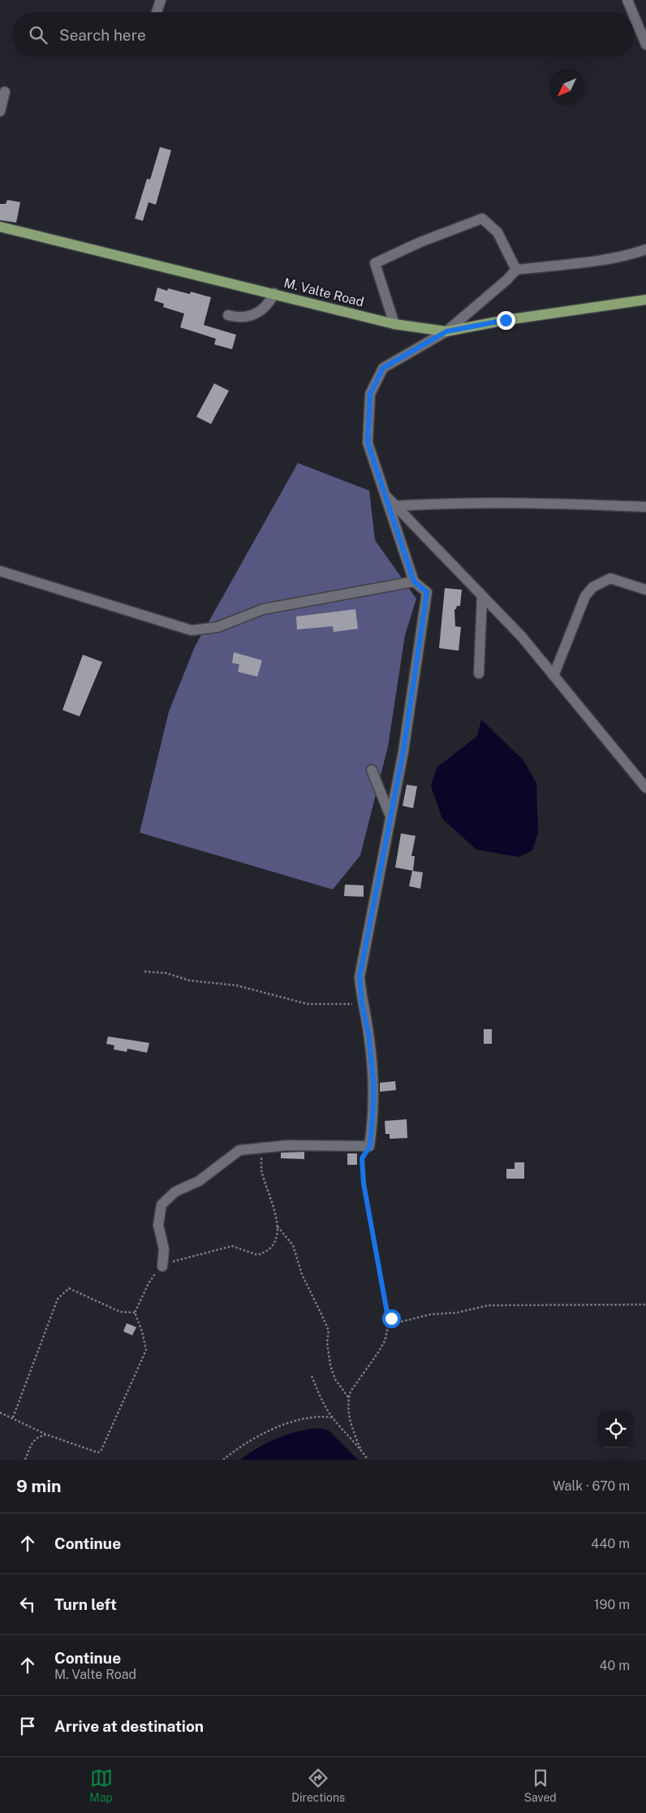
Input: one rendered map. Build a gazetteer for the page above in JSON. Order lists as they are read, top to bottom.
{
  "streets": {
    "main road": ["M. Valte Road"]
  },
  "north": "bottom left",
  "page": {
    "search": "Search here",
    "heading": ["9 min", "Walk · 670 m"],
    "list": [
      ["Continue", "440 m"],
      ["Turn left", "190 m"],
      ["Continue", "M. Valte Road", "40 m"],
      "Arrive at destination"
    ],
    "nav": ["Map", "Directions", "Saved"]
  }
}
